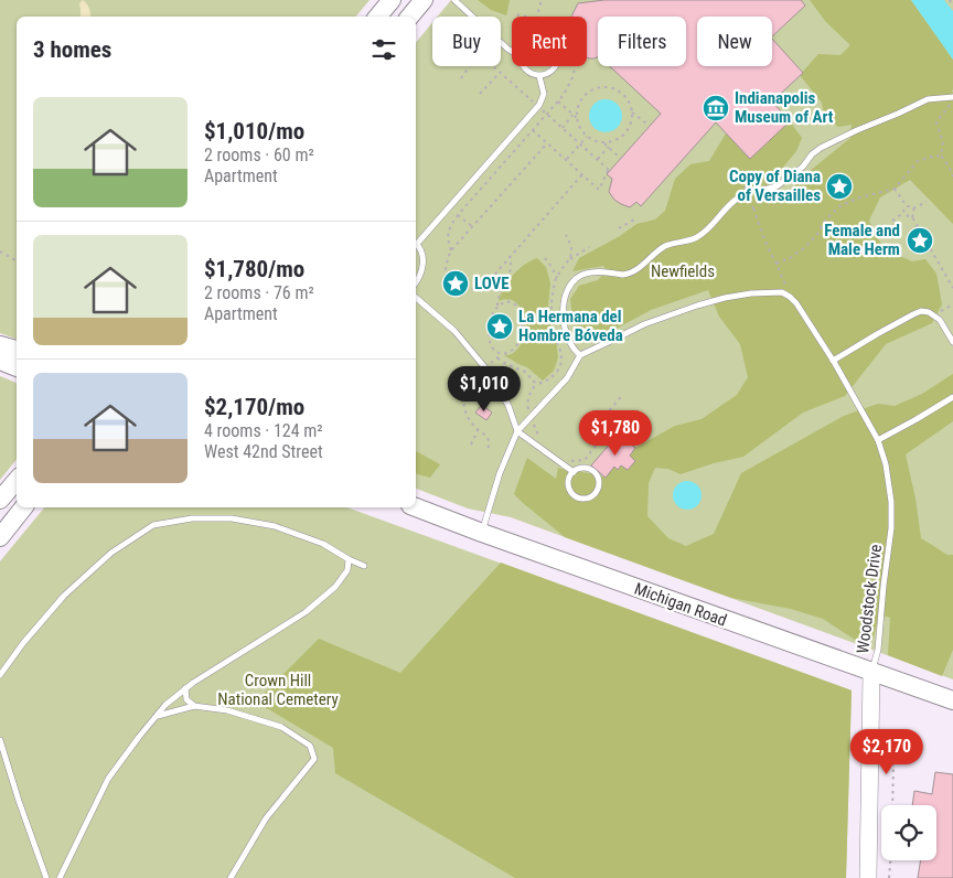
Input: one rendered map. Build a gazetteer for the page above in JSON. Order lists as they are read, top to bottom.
{
  "streets": {
    "main road": ["Michigan Road"],
    "lane": ["Woodstock Drive"]
  },
  "crossings": [
    ["Woodstock Drive", "Michigan Road"]
  ],
  "parks": ["Newfields", "Crown Hill National Cemetery"],
  "places": {
    "museum": ["Indianapolis Museum of Art"],
    "place": [
      "Copy of Diana of Versailles",
      "Female and Male Herm",
      "LOVE",
      "La Hermana del Hombre Bóveda"
    ]
  },
  "page": {
    "chip": [
      "Buy",
      "Rent",
      "Filters",
      "New"
    ],
    "heading": "3 homes",
    "list": [
      {
        "name": "$1,010/mo",
        "note": "2 rooms · 60 m² · Apartment"
      },
      {
        "name": "$1,780/mo",
        "note": "2 rooms · 76 m² · Apartment"
      },
      {
        "name": "$2,170/mo",
        "note": "4 rooms · 124 m² · West 42nd Street"
      }
    ],
    "price": ["$1,010", "$1,780", "$2,170"]
  }
}
